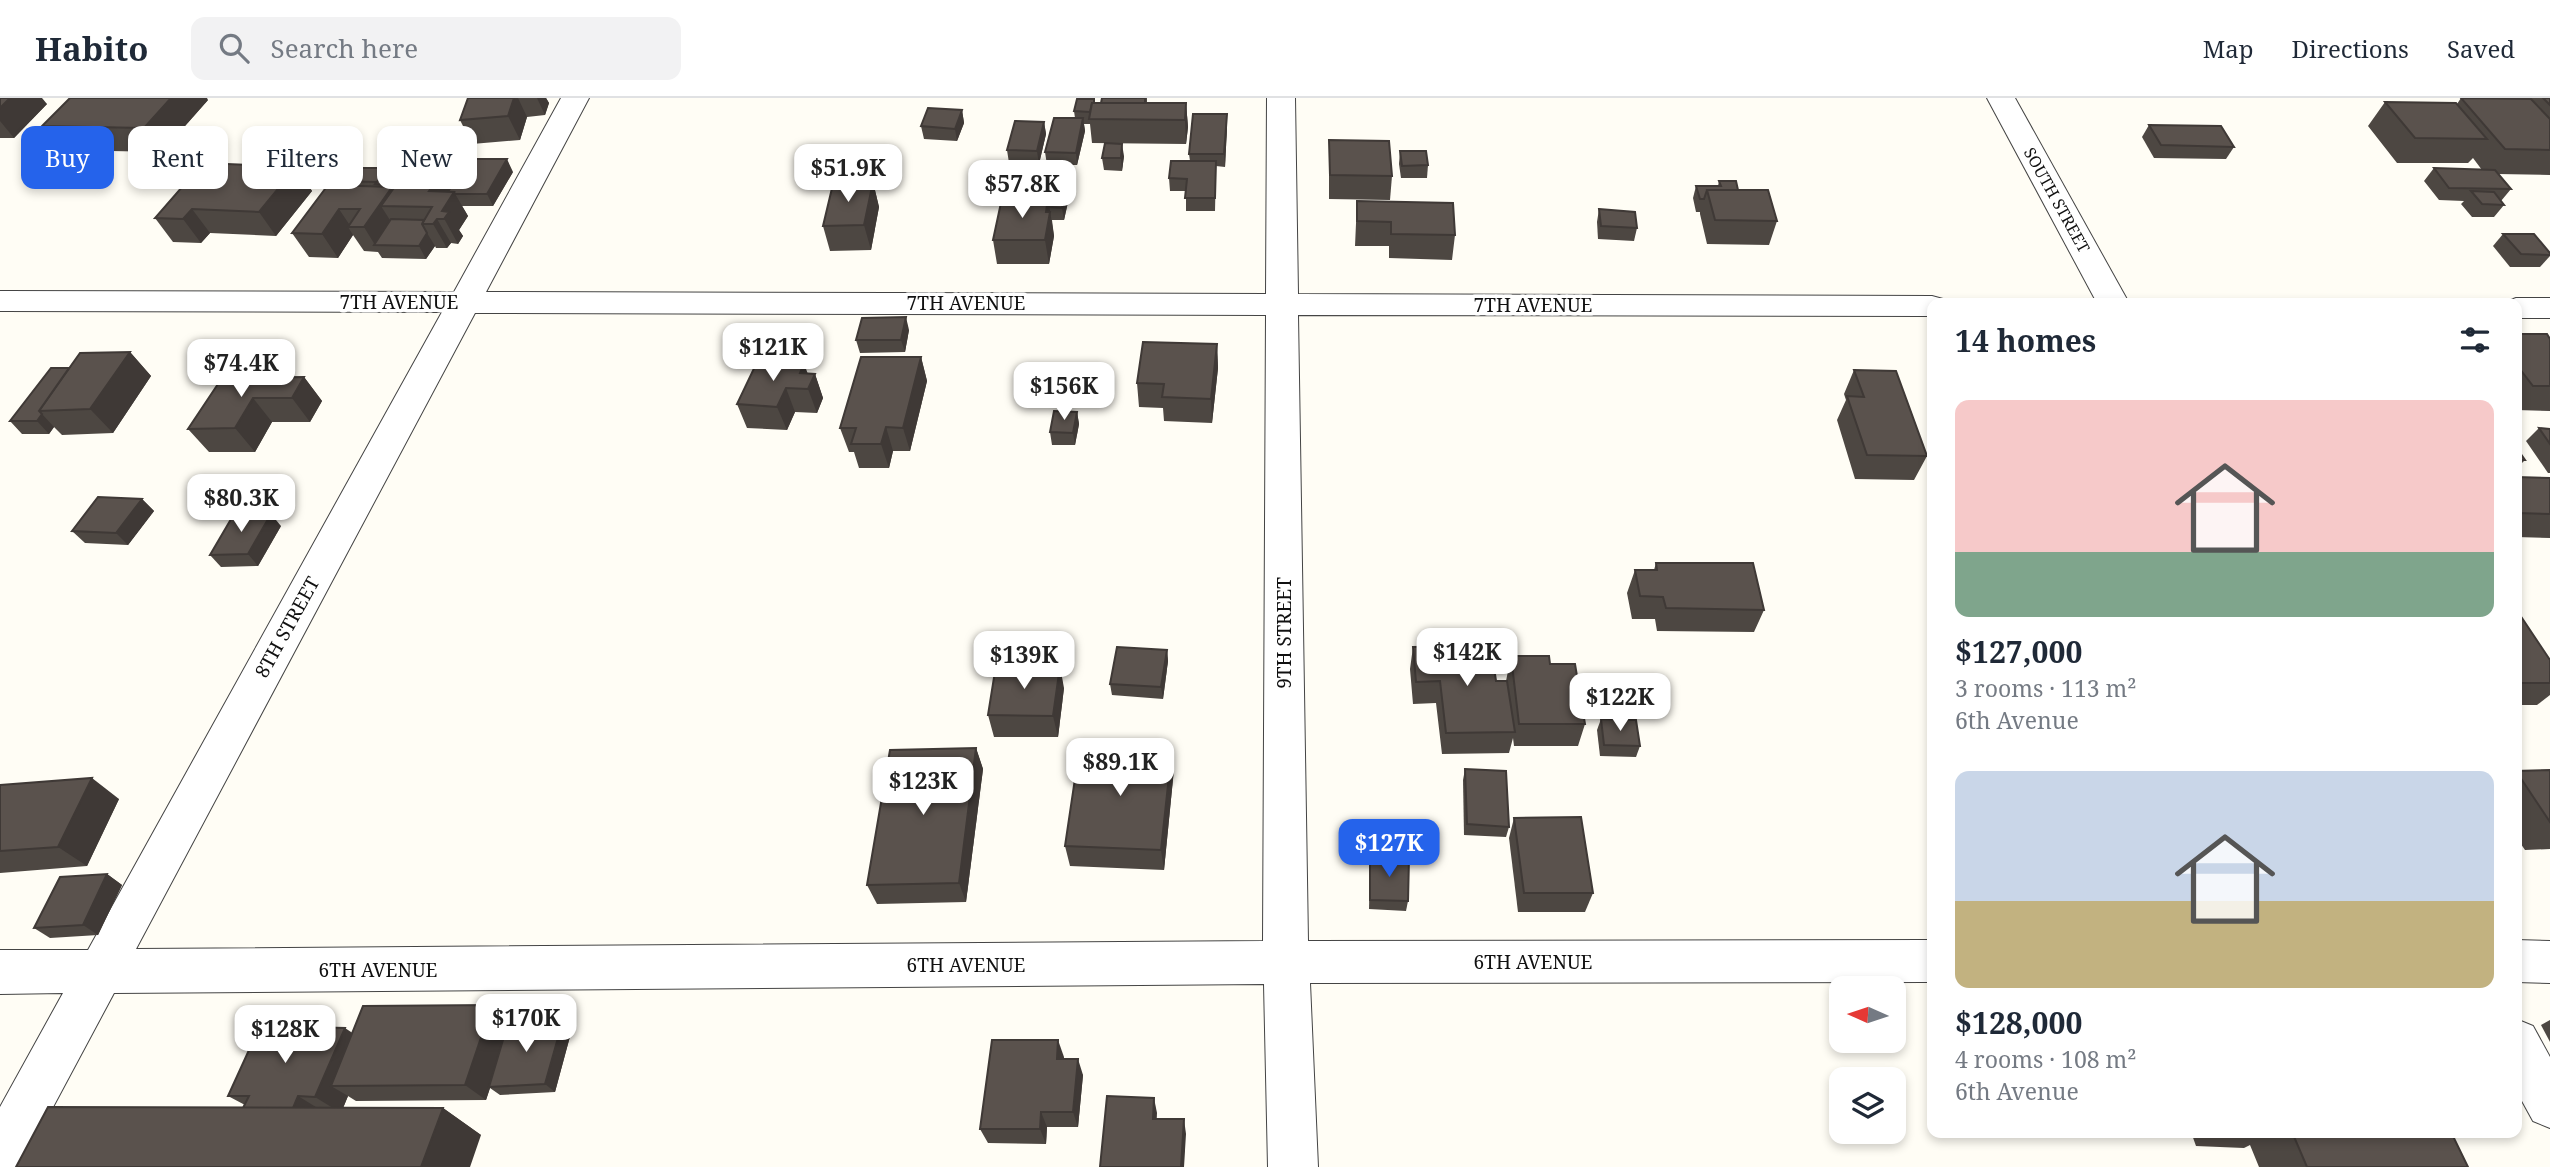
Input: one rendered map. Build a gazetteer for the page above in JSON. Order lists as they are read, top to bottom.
{
  "streets": {
    "street": [
      "SOUTH STREET",
      "7TH AVENUE",
      "8TH STREET",
      "9TH STREET",
      "6TH AVENUE"
    ]
  },
  "crossings": [
    ["7TH AVENUE", "8TH STREET"],
    ["7TH AVENUE", "9TH STREET"],
    ["8TH STREET", "6TH AVENUE"],
    ["9TH STREET", "6TH AVENUE"]
  ],
  "north": "left",
  "page": {
    "header": "Habito",
    "search": "Search here",
    "nav": ["Map", "Directions", "Saved"],
    "chip": [
      "Buy",
      "Rent",
      "Filters",
      "New"
    ],
    "price": [
      "$51.9K",
      "$57.8K",
      "$121K",
      "$74.4K",
      "$156K",
      "$80.3K",
      "$142K",
      "$139K",
      "$122K",
      "$89.1K",
      "$123K",
      "$127K",
      "$170K",
      "$128K"
    ],
    "heading": "14 homes",
    "list": [
      {
        "name": "$127,000",
        "note": "3 rooms · 113 m² · 6th Avenue"
      },
      {
        "name": "$128,000",
        "note": "4 rooms · 108 m² · 6th Avenue"
      }
    ]
  }
}
